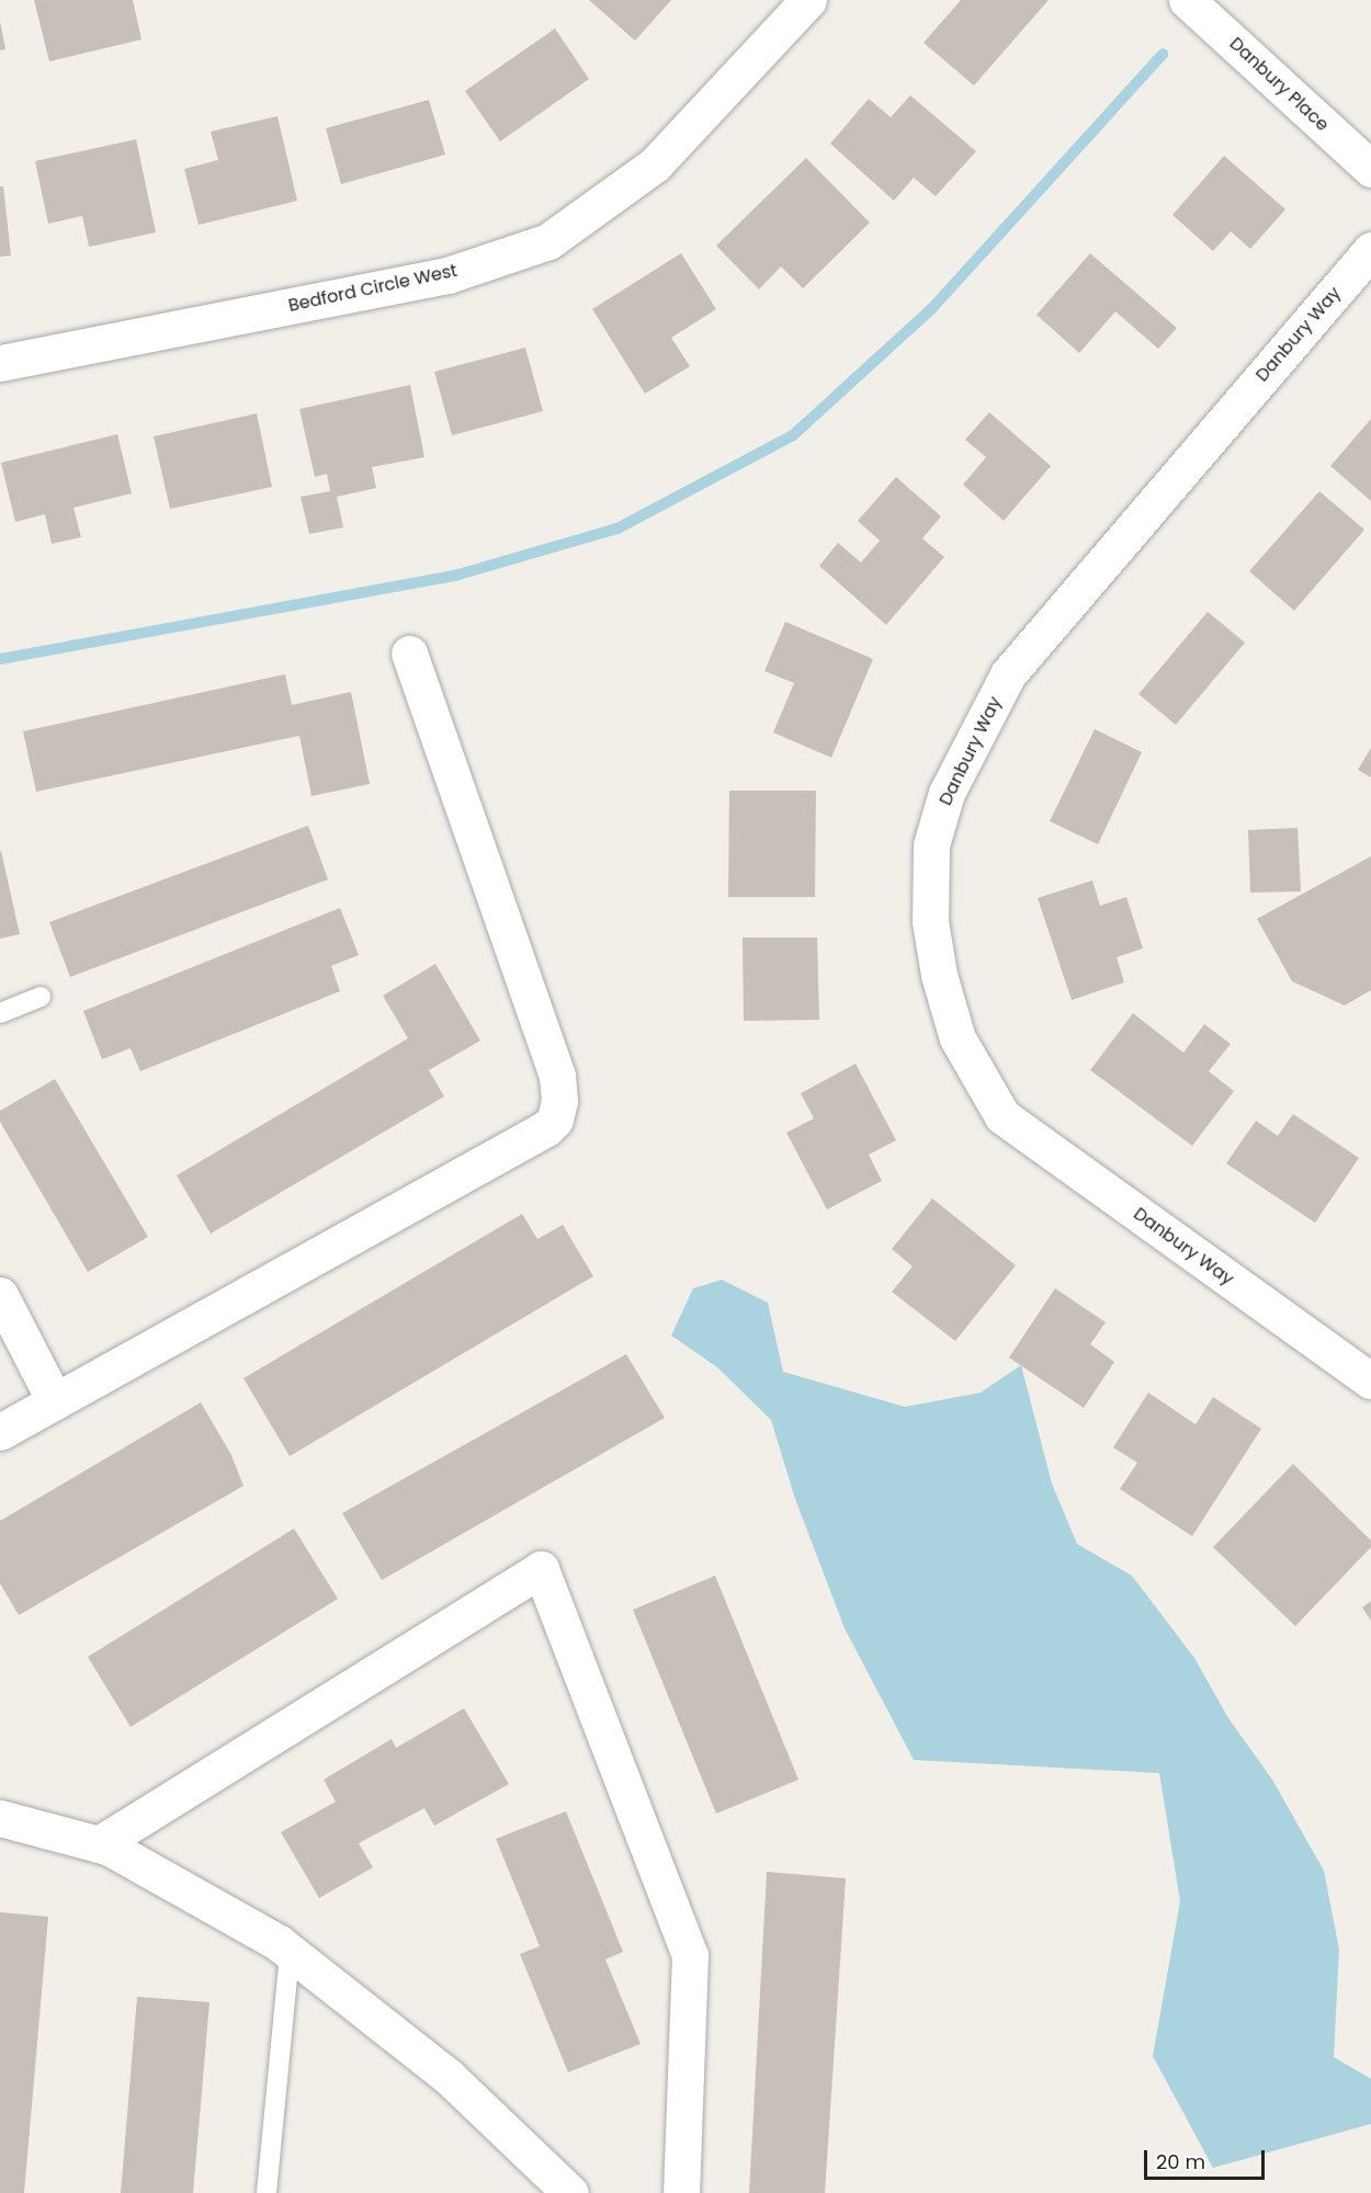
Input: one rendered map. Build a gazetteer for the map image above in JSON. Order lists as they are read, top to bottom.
{
  "streets": {
    "street": ["Danbury Place", "Bedford Circle West", "Danbury Way"]
  },
  "scale_bar": "20 m"
}
